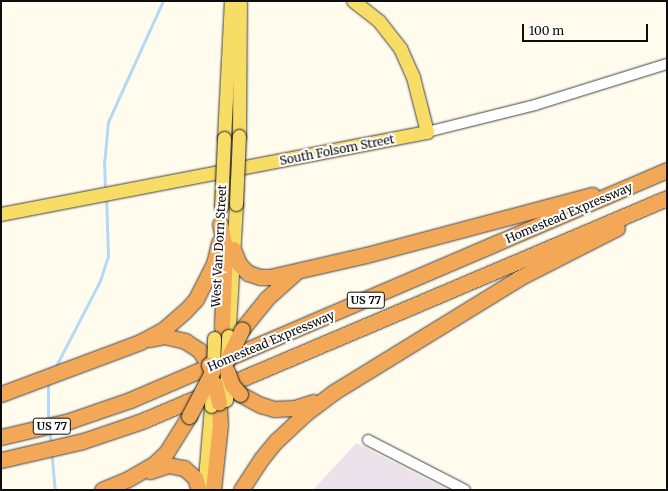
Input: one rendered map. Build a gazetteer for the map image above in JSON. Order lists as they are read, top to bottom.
{
  "streets": {
    "highway": ["Homestead Expressway", "US 77"],
    "main road": ["South Folsom Street", "West Van Dorn Street"]
  },
  "scale_bar": "100 m"
}
